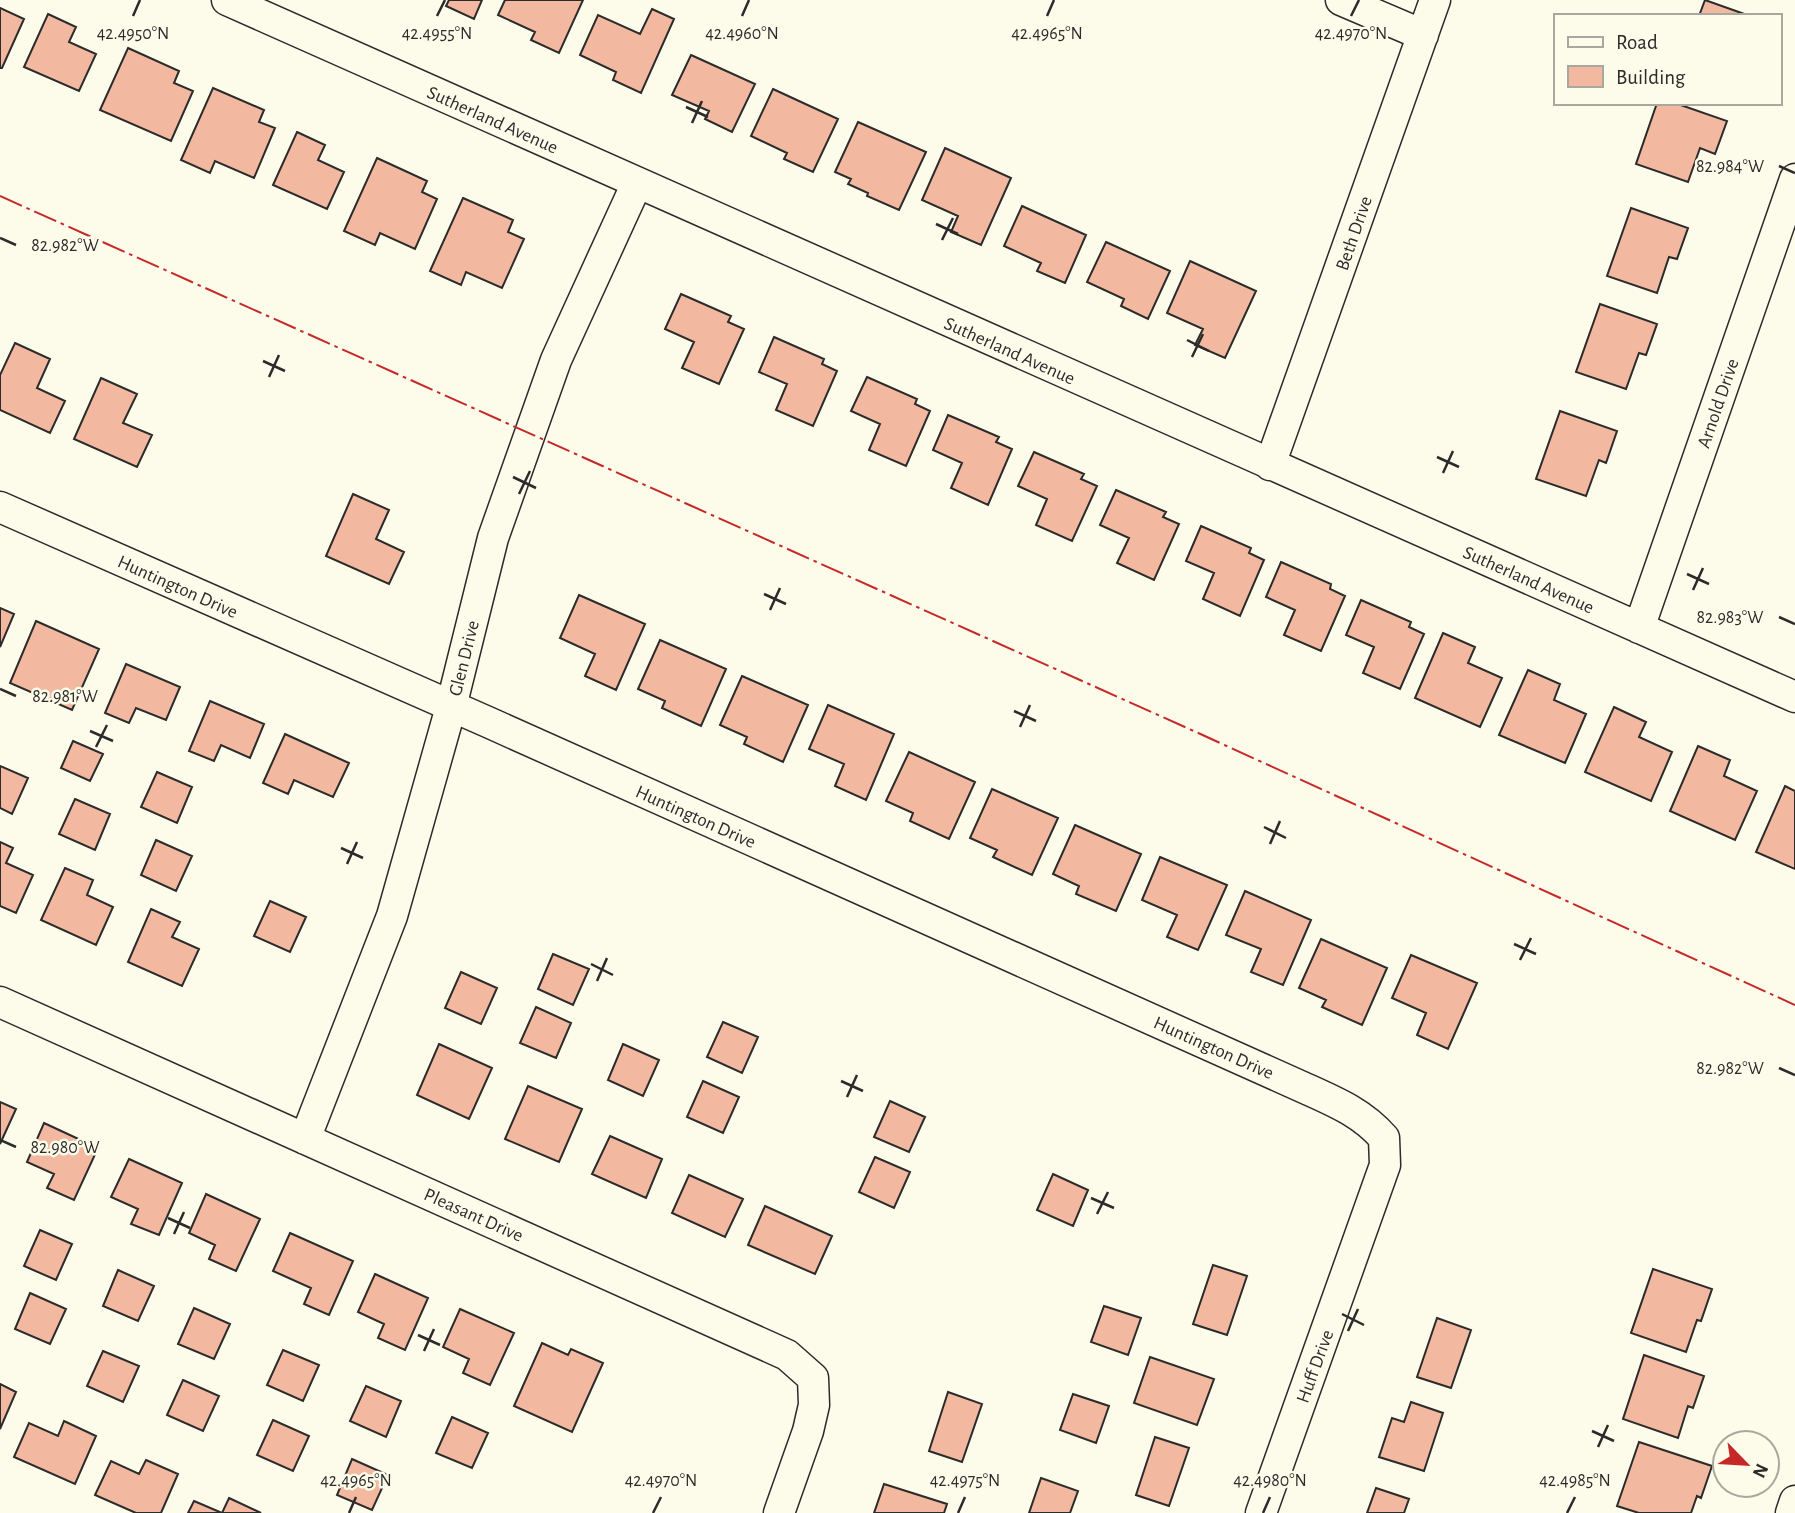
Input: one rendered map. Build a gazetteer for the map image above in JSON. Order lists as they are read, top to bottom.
{
  "streets": {
    "street": [
      "Sutherland Avenue",
      "Beth Drive",
      "Arnold Drive",
      "Huntington Drive",
      "Glen Drive",
      "Pleasant Drive",
      "Huff Drive"
    ]
  },
  "crossings": [
    ["Sutherland Avenue", "Beth Drive"],
    ["Sutherland Avenue", "Arnold Drive"],
    ["Sutherland Avenue", "Glen Drive"],
    ["Huntington Drive", "Glen Drive"],
    ["Huntington Drive", "Huff Drive"],
    ["Glen Drive", "Pleasant Drive"]
  ],
  "legend": ["Road", "Building"],
  "north": "bottom right",
  "coordinates": [
    "42.4950°N",
    "42.4955°N",
    "42.4960°N",
    "42.4965°N",
    "42.4970°N",
    "82.984°W",
    "82.982°W",
    "82.983°W",
    "82.981°W",
    "82.980°W",
    "42.4975°N",
    "42.4980°N",
    "42.4985°N"
  ]
}
